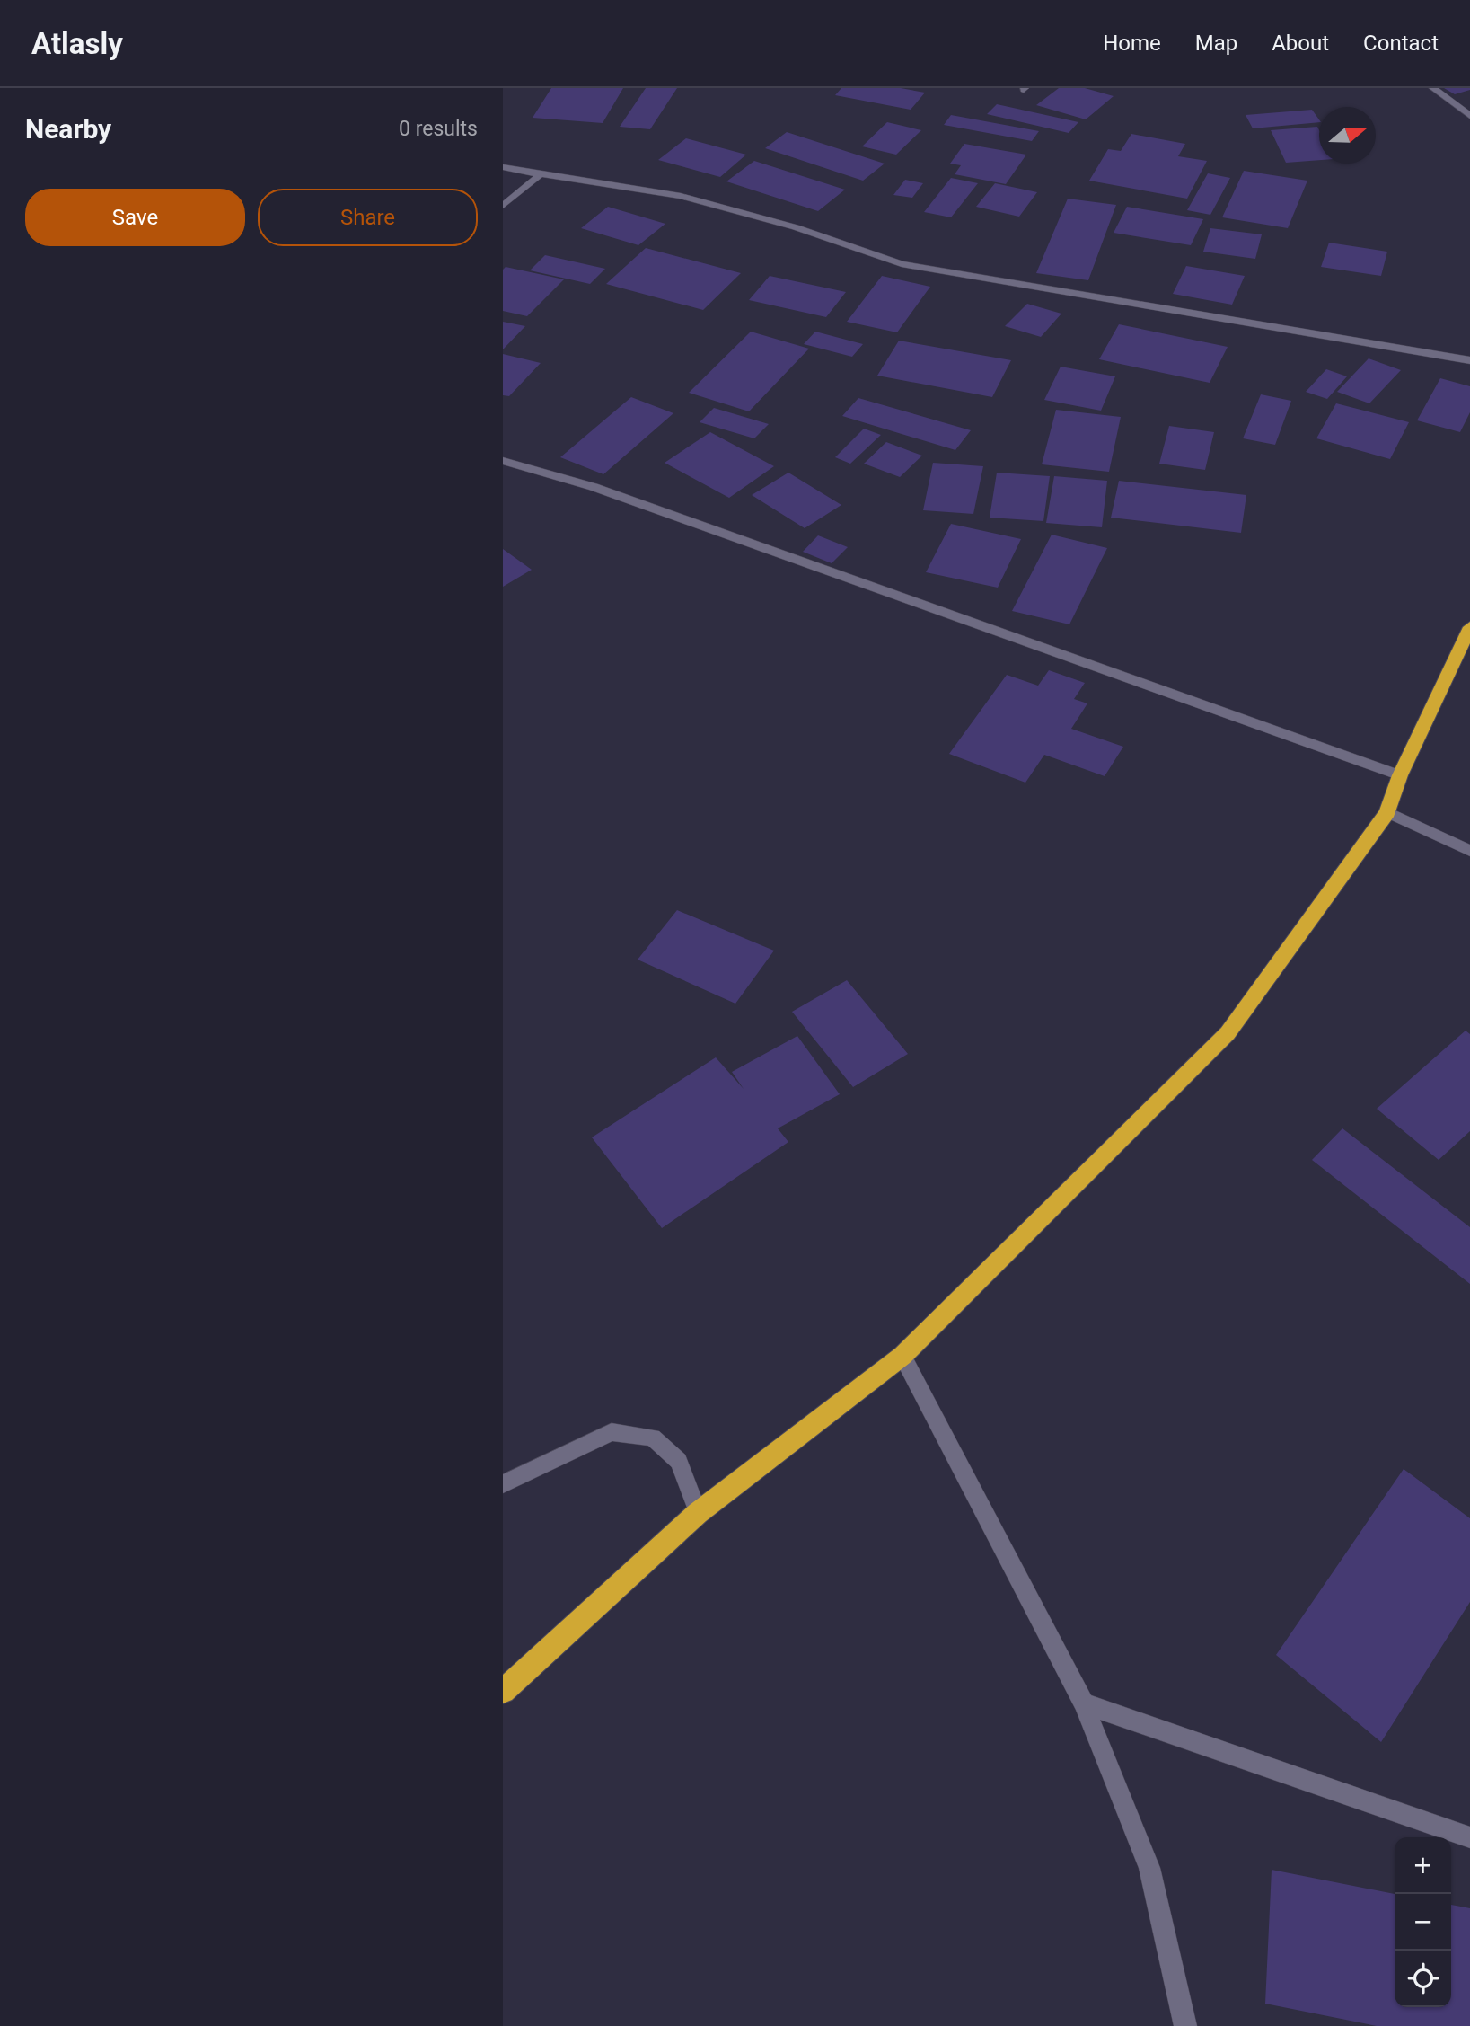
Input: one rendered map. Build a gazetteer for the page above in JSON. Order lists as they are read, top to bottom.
{
  "north": "right",
  "page": {
    "header": "Atlasly",
    "nav": [
      "Home",
      "Map",
      "About",
      "Contact"
    ],
    "heading": ["Nearby", "0 results"],
    "buttons": ["Save", "Share"],
    "map_buttons": ["+", "−"]
  }
}
